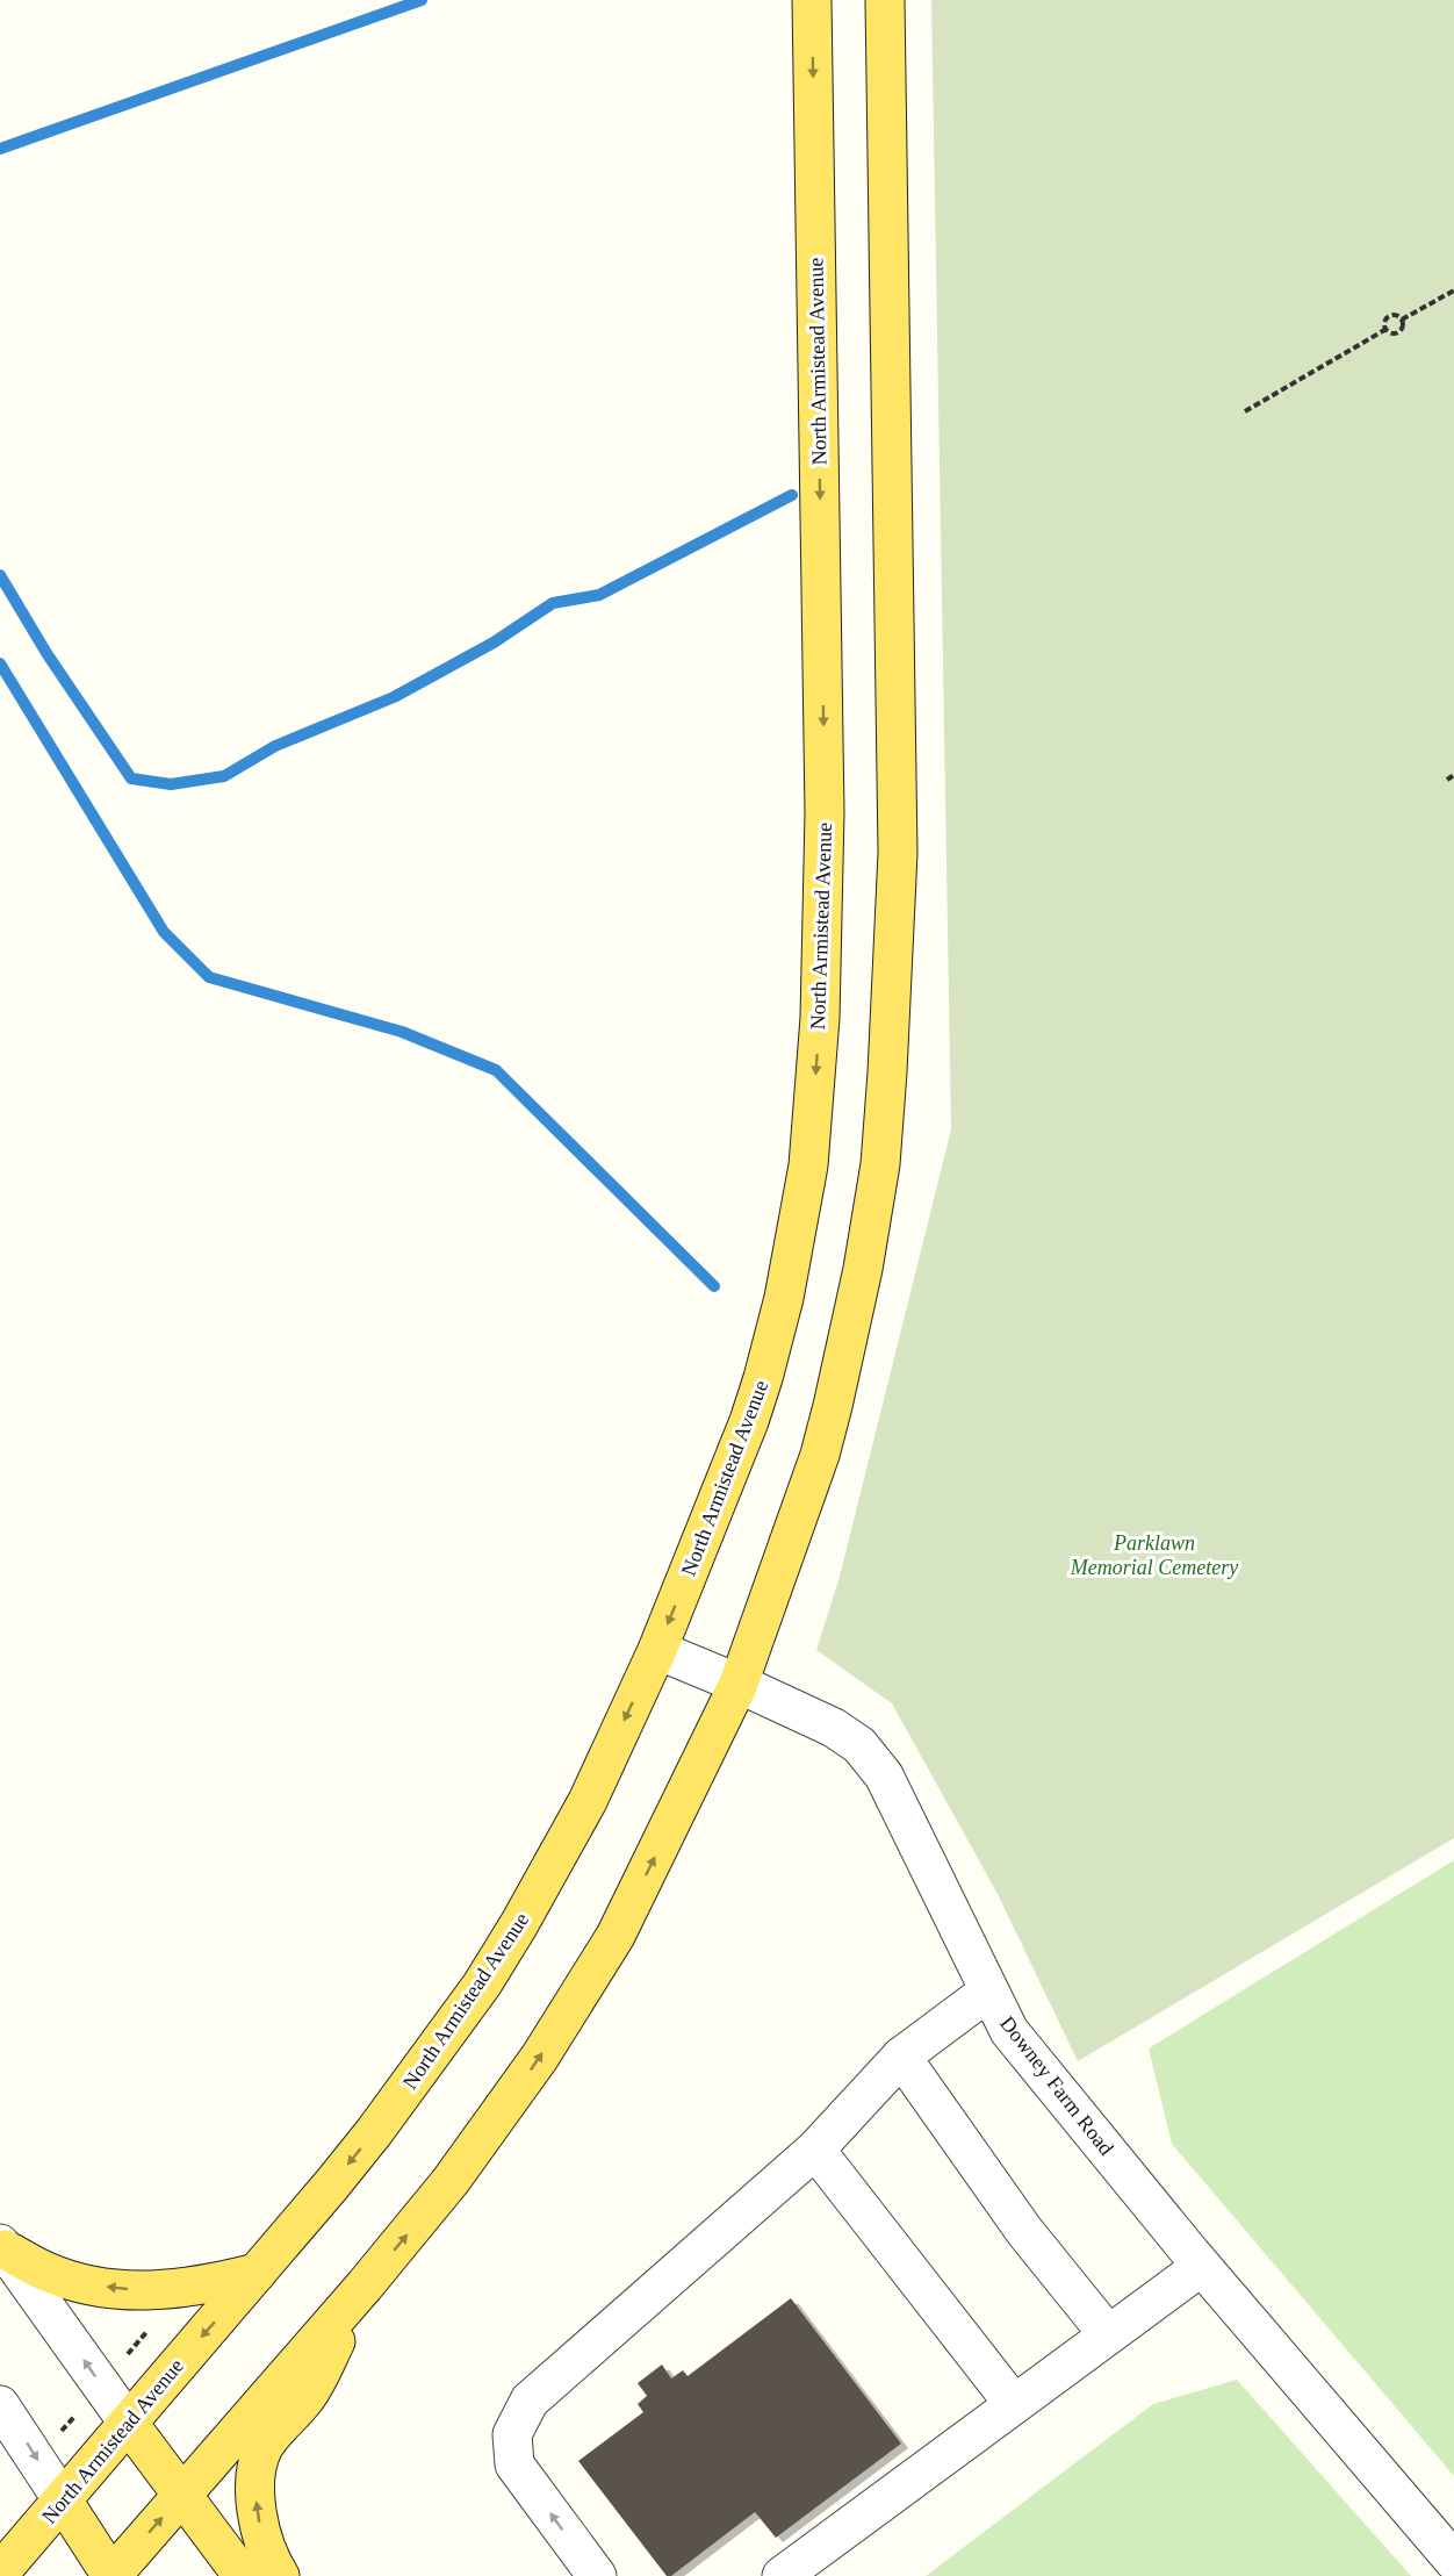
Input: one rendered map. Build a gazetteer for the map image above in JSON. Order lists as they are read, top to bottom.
{
  "streets": {
    "main road": ["North Armistead Avenue"],
    "street": ["Downey Farm Road"]
  },
  "crossings": [
    ["North Armistead Avenue", "Downey Farm Road"]
  ],
  "parks": ["Parklawn Memorial Cemetery"]
}
